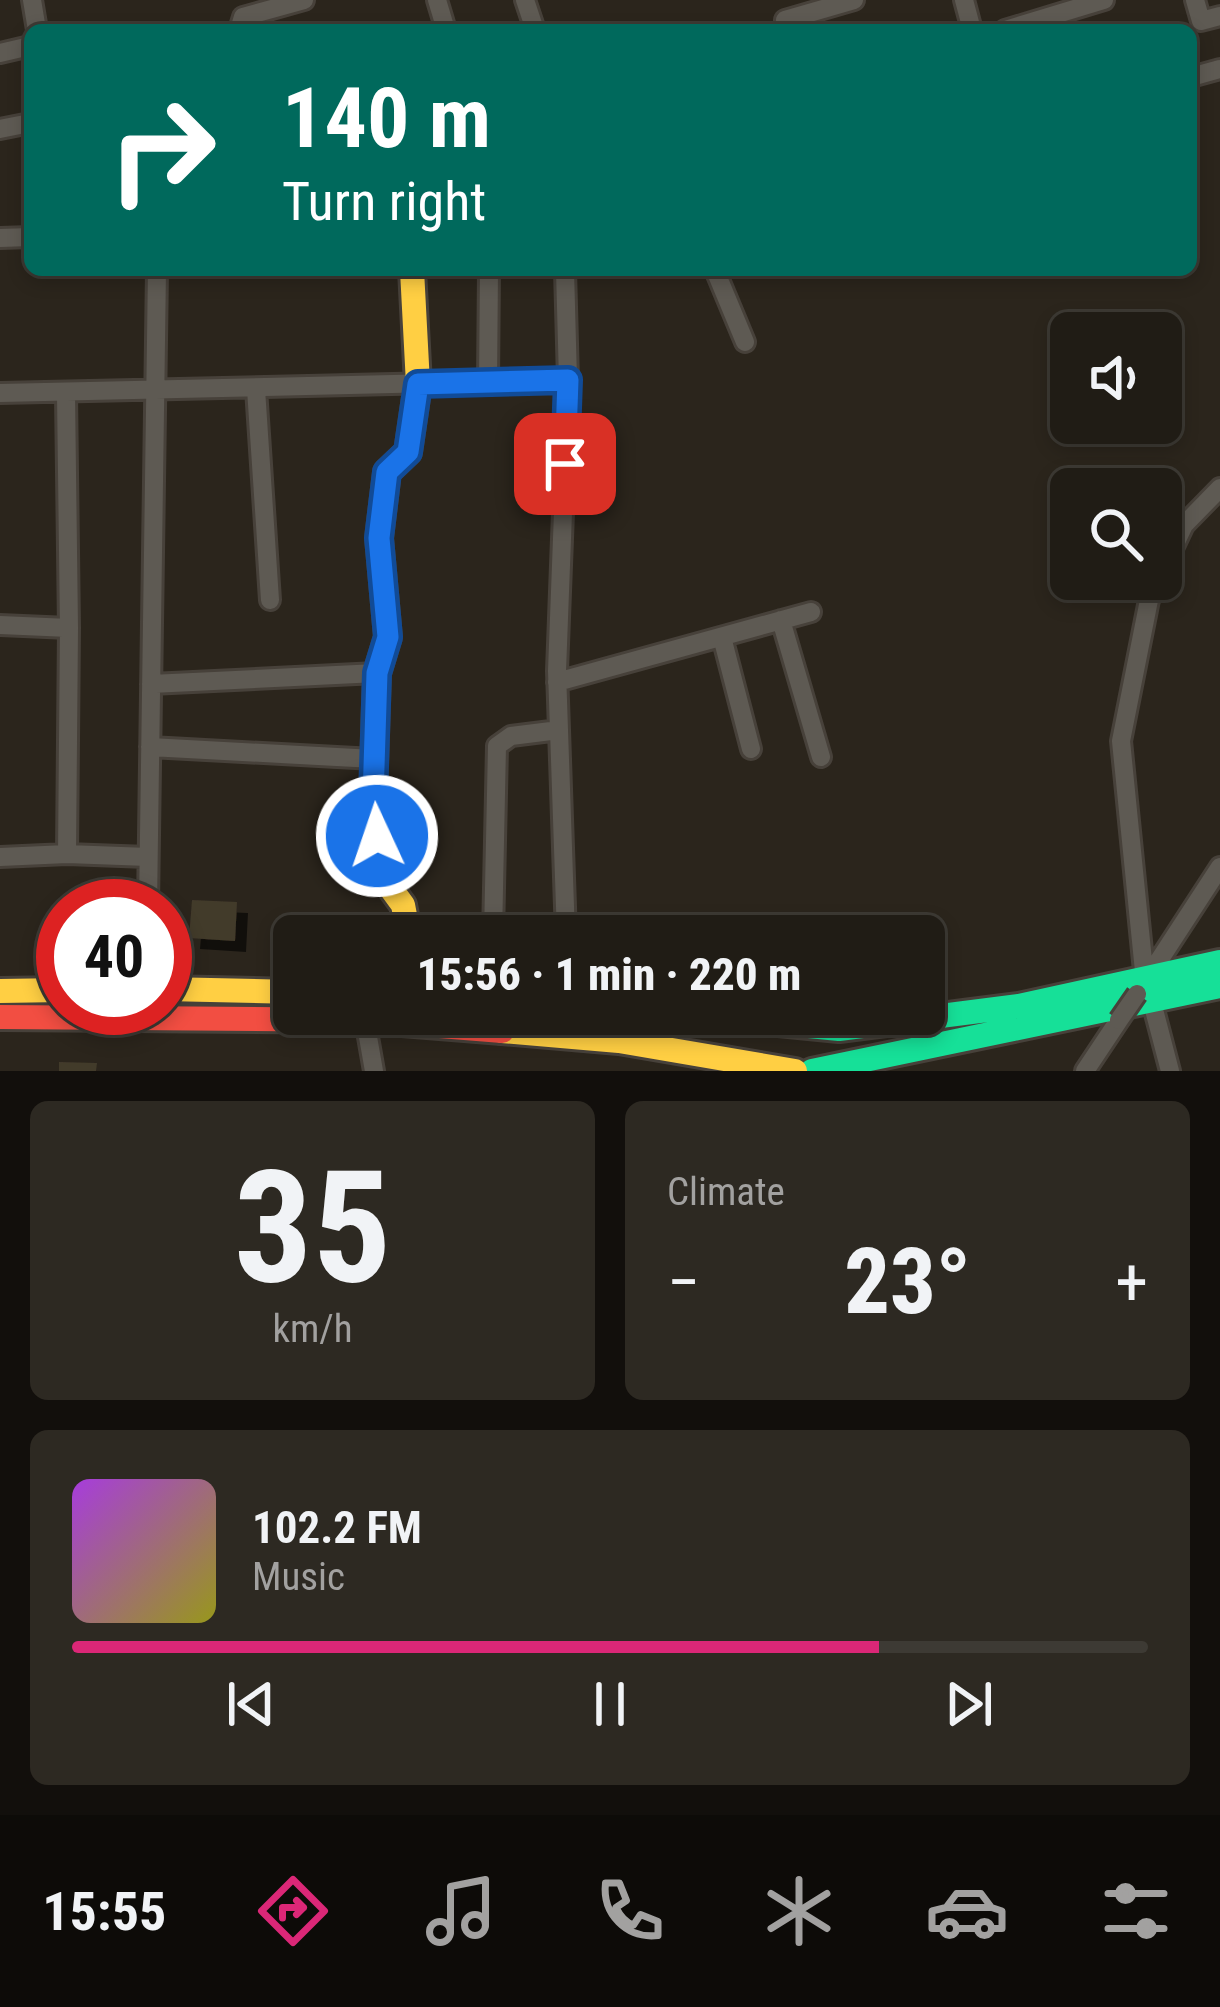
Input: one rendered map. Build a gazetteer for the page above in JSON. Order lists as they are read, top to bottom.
{
  "page": {
    "turn": ["140 m", "Turn right"],
    "limit": "40",
    "trip": "15:56 · 1 min · 220 m",
    "tile": [
      ["35", "km/h"],
      "Climate"
    ],
    "heat": ["−", "23°", "+"],
    "song": ["102.2 FM", "Music"],
    "tabs": "15:55"
  }
}
